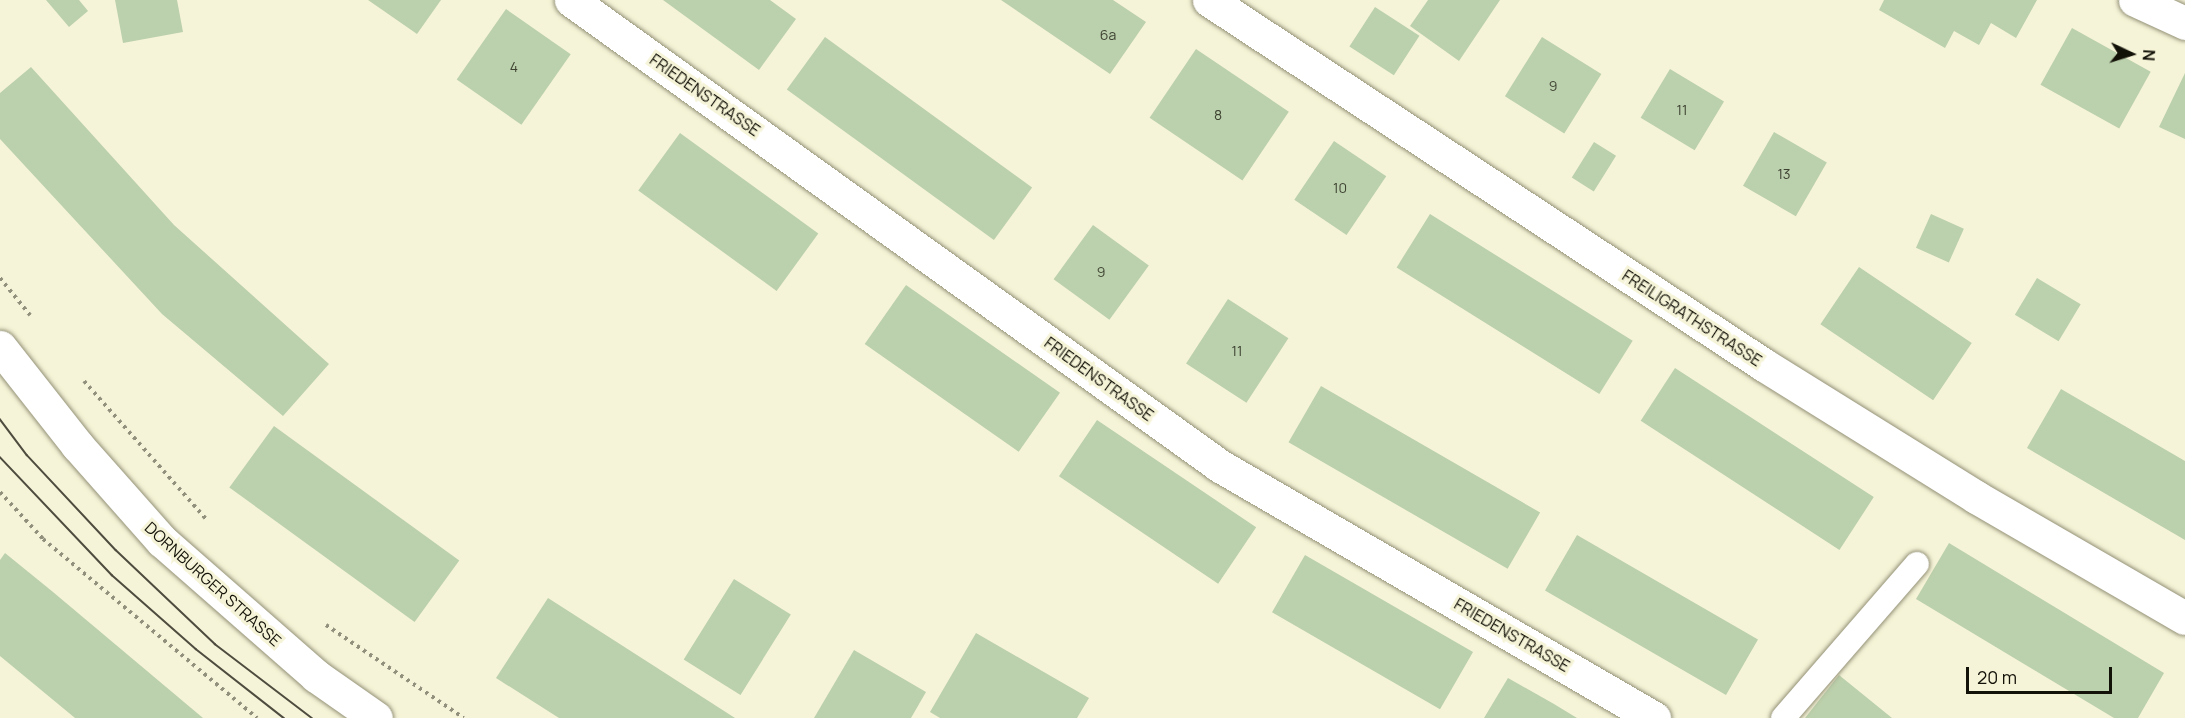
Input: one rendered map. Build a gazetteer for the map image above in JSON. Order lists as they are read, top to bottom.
{
  "streets": {
    "street": ["FRIEDENSTRASSE", "FREILIGRATHSTRASSE", "DORNBURGER STRASSE"]
  },
  "house_numbers": [
    "6a",
    "4",
    "9",
    "11",
    "8",
    "13",
    "10",
    "9",
    "11"
  ],
  "scale_bar": "20 m",
  "north": "right"
}
